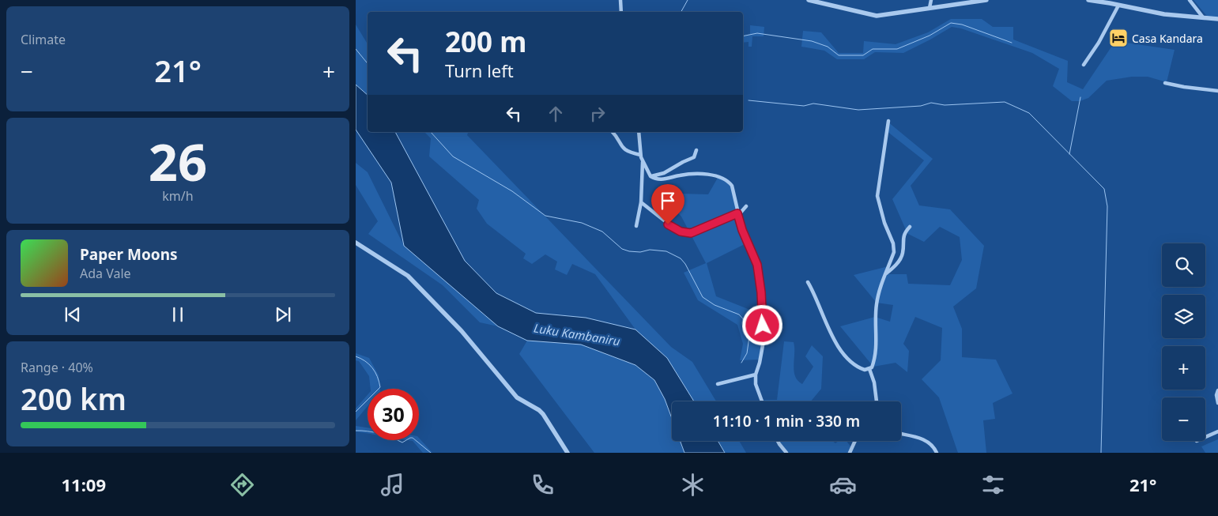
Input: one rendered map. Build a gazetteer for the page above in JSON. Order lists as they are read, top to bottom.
{
  "water": ["Luku Kambaniru"],
  "places": {
    "hotel": ["Casa Kandara"]
  },
  "page": {
    "tile": [
      "Climate",
      ["26", "km/h"],
      ["Range · 40%", "200 km"]
    ],
    "turn": ["200 m", "Turn left"],
    "heat": ["−", "21°", "+"],
    "song": ["Paper Moons", "Ada Vale"],
    "map_buttons": ["+", "−"],
    "limit": "30",
    "trip": "11:10 · 1 min · 330 m",
    "tabs": ["11:09", "21°"]
  }
}
